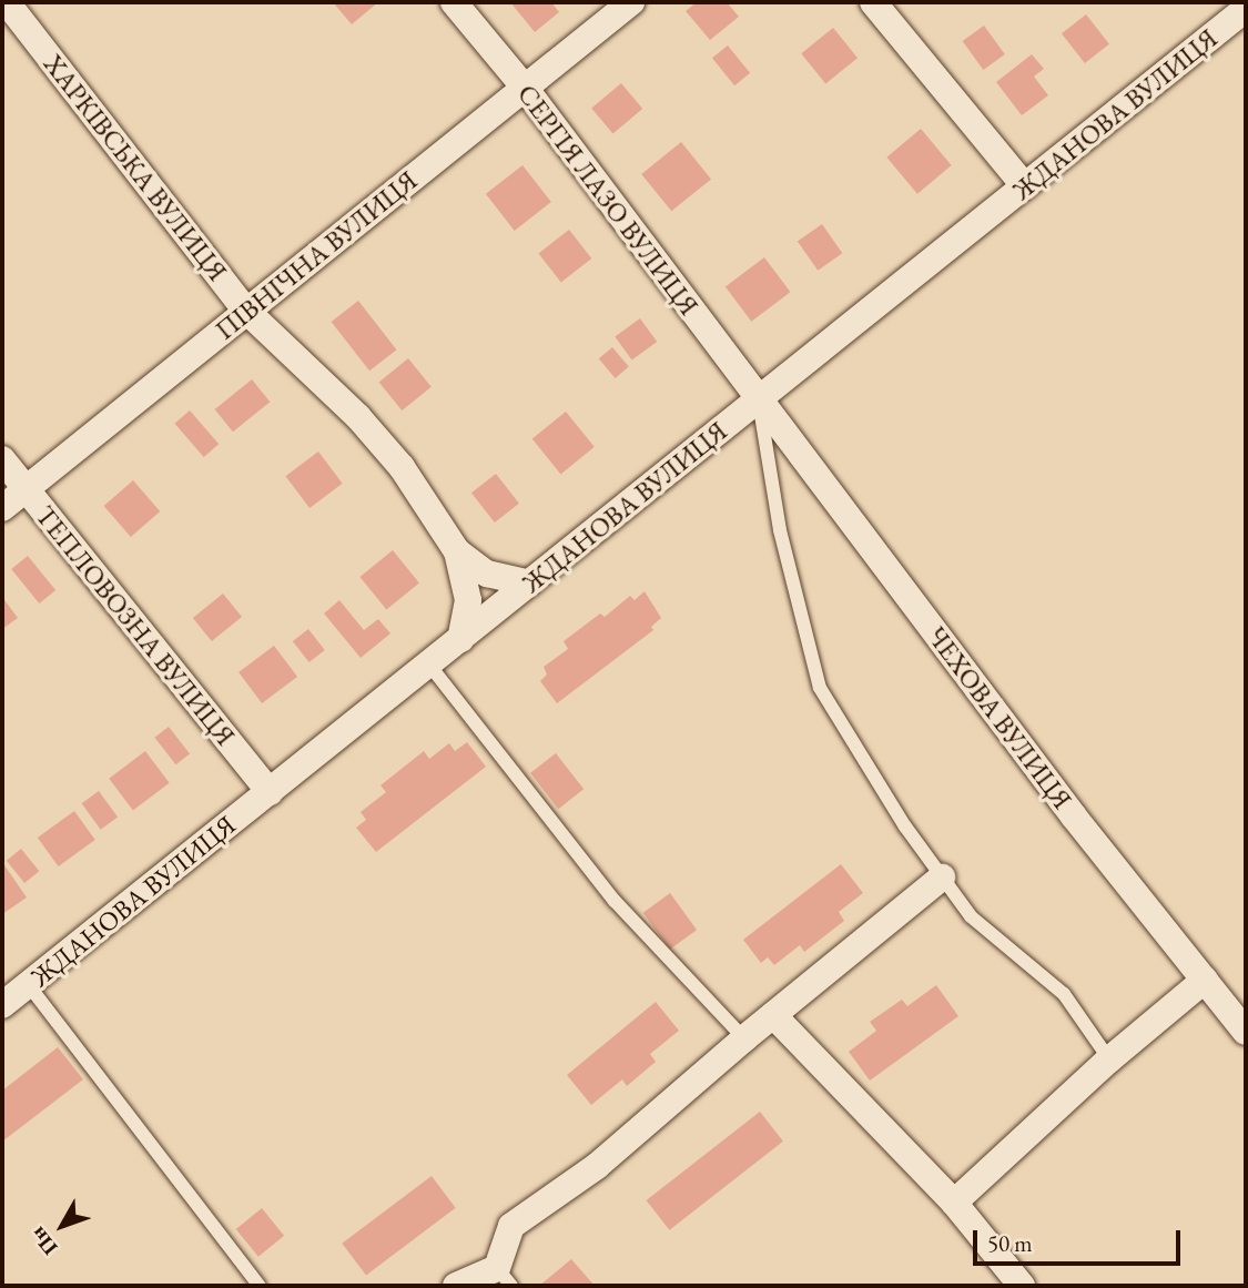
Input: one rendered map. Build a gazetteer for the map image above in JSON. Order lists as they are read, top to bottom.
{
  "streets": {
    "street": [
      "ЖДАНОВА ВУЛИЦЯ",
      "ХАРКІВСЬКА ВУЛИЦЯ",
      "СЕРГІЯ ЛАЗО ВУЛИЦЯ",
      "ПІВНІЧНА ВУЛИЦЯ",
      "ТЕПЛОВОЗНА ВУЛИЦЯ",
      "ЧЕХОВА ВУЛИЦЯ"
    ]
  },
  "crossings": [
    ["ЖДАНОВА ВУЛИЦЯ", "ХАРКІВСЬКА ВУЛИЦЯ"],
    ["ЖДАНОВА ВУЛИЦЯ", "СЕРГІЯ ЛАЗО ВУЛИЦЯ"],
    ["ЖДАНОВА ВУЛИЦЯ", "ТЕПЛОВОЗНА ВУЛИЦЯ"],
    ["ЖДАНОВА ВУЛИЦЯ", "ЧЕХОВА ВУЛИЦЯ"],
    ["ХАРКІВСЬКА ВУЛИЦЯ", "ПІВНІЧНА ВУЛИЦЯ"],
    ["СЕРГІЯ ЛАЗО ВУЛИЦЯ", "ПІВНІЧНА ВУЛИЦЯ"],
    ["СЕРГІЯ ЛАЗО ВУЛИЦЯ", "ЧЕХОВА ВУЛИЦЯ"],
    ["ПІВНІЧНА ВУЛИЦЯ", "ТЕПЛОВОЗНА ВУЛИЦЯ"]
  ],
  "scale_bar": "50 m",
  "north": "bottom left"
}
